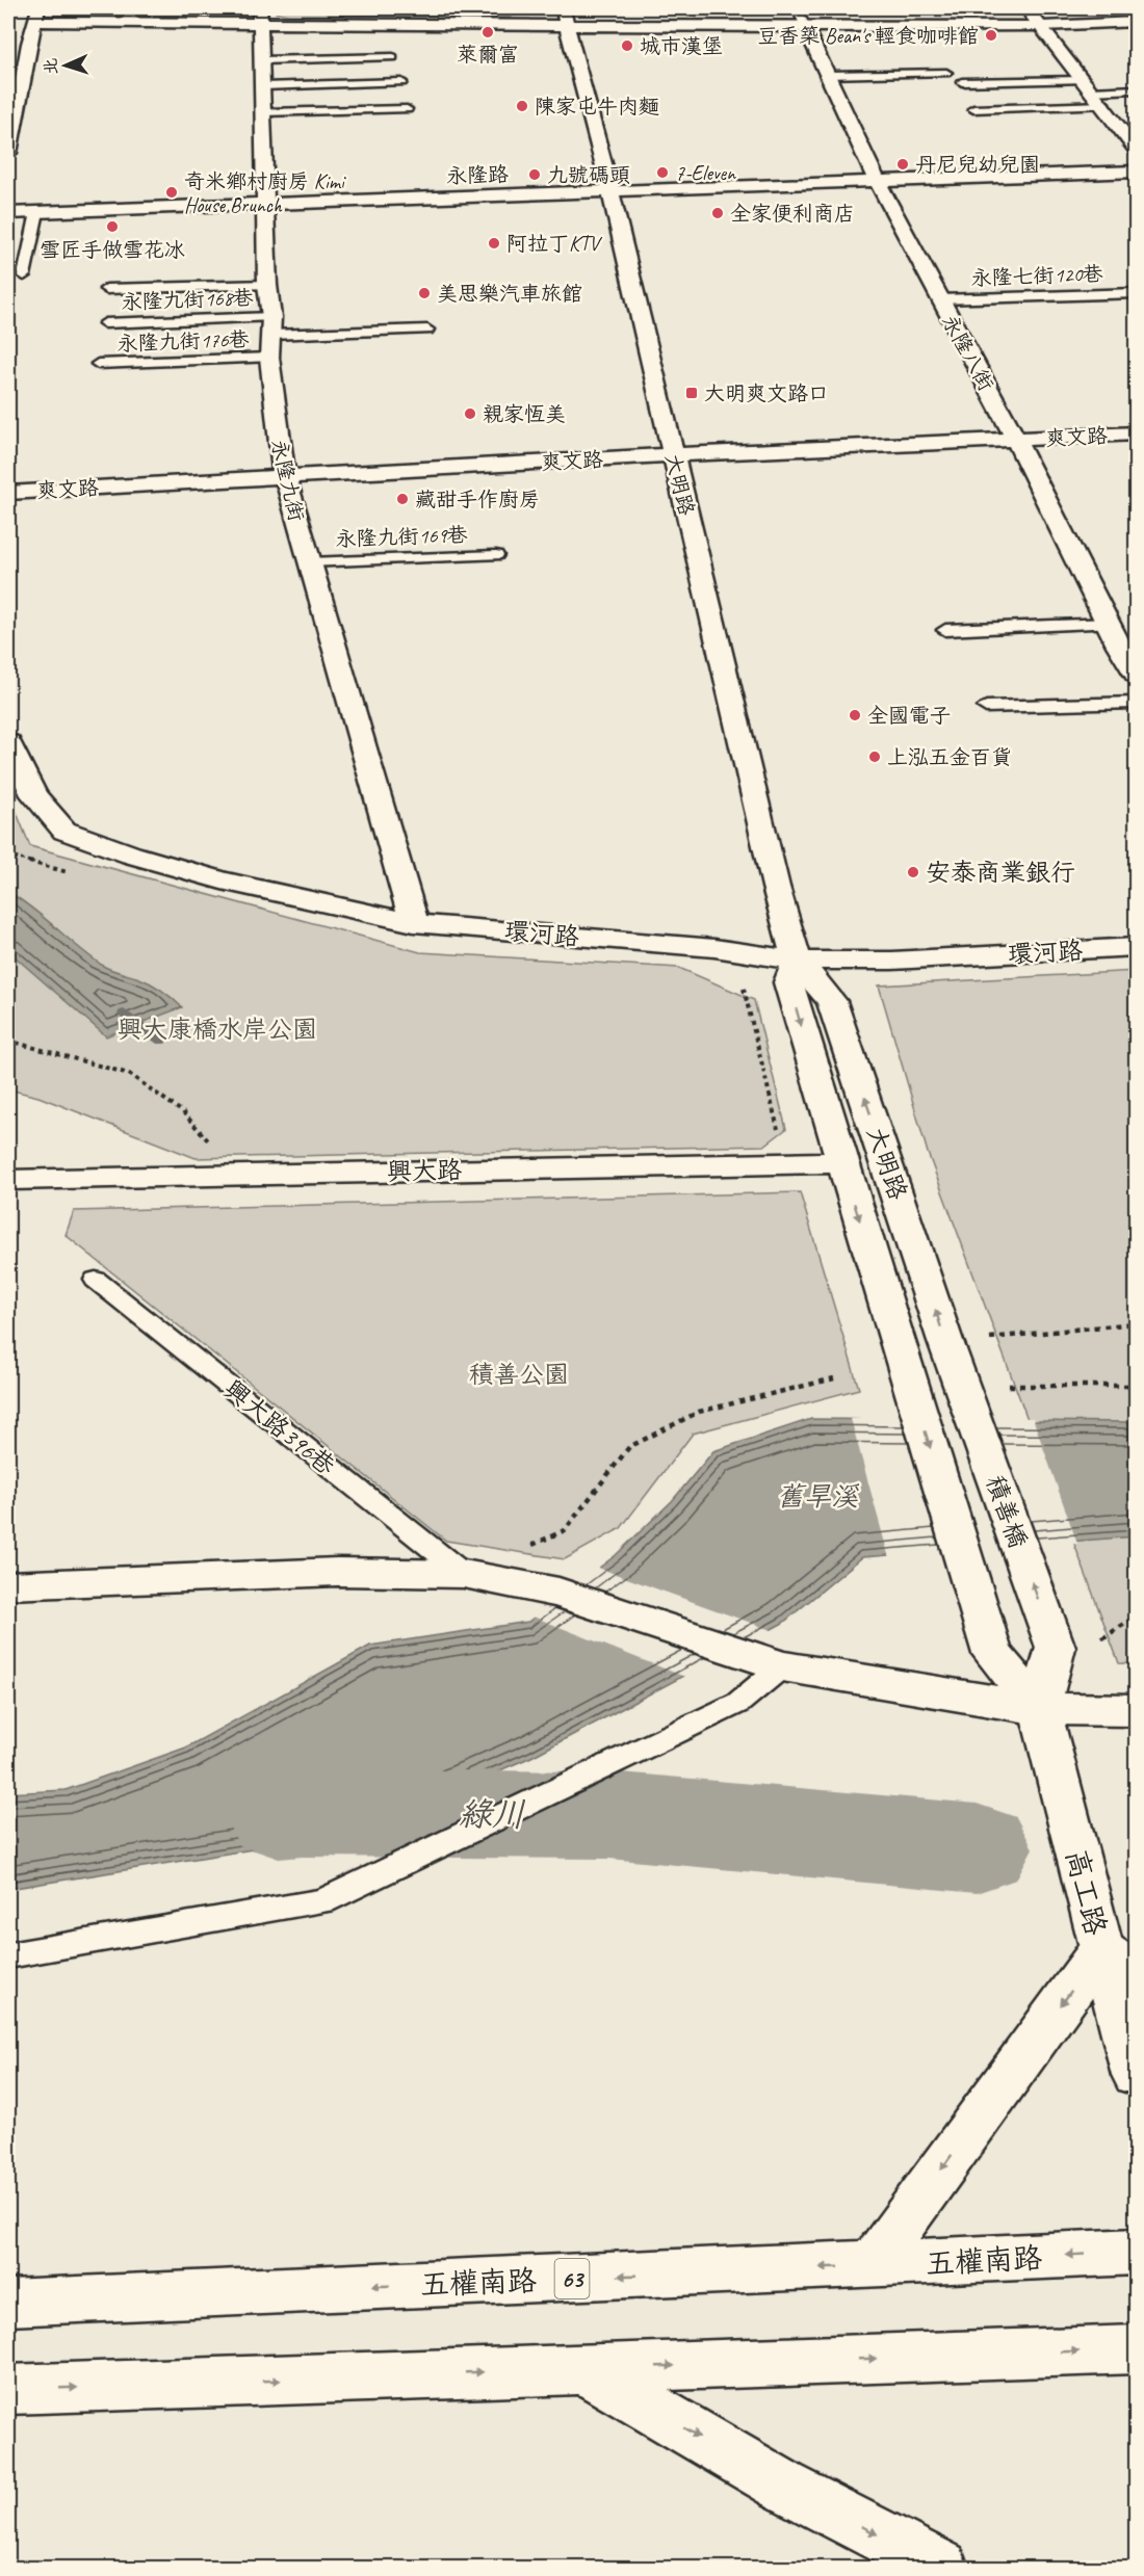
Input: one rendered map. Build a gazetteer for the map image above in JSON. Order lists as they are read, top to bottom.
{
  "streets": {
    "street": [
      "永隆路",
      "永隆八街",
      "爽文路",
      "永隆九街",
      "大明路",
      "環河路",
      "興大路",
      "興大路396巷",
      "積善橋",
      "高工路",
      "五權南路",
      "63"
    ],
    "lane": [
      "永隆七街120巷",
      "永隆九街168巷",
      "永隆九街176巷",
      "永隆九街169巷"
    ]
  },
  "crossings": [
    ["永隆路", "永隆八街"],
    ["永隆路", "永隆九街"],
    ["永隆路", "大明路"],
    ["永隆七街120巷", "永隆八街"],
    ["永隆九街168巷", "永隆九街"],
    ["永隆九街176巷", "永隆九街"],
    ["永隆八街", "爽文路"],
    ["爽文路", "永隆九街"],
    ["爽文路", "大明路"],
    ["永隆九街", "永隆九街169巷"],
    ["永隆九街", "環河路"],
    ["大明路", "環河路"],
    ["大明路", "興大路"],
    ["大明路", "積善橋"],
    ["大明路", "高工路"],
    ["興大路396巷", "高工路"],
    ["積善橋", "高工路"]
  ],
  "one_way": ["積善橋"],
  "water": ["舊旱溪", "綠川"],
  "parks": ["興大康橋水岸公園", "積善公園"],
  "places": {
    "other": [
      "萊爾富",
      "豆香築 Bean's 輕食咖啡館",
      "城市漢堡",
      "陳家屯牛肉麵",
      "丹尼兒幼兒園",
      "7-Eleven",
      "九號碼頭",
      "奇米鄉村廚房 Kimi House Brunch",
      "全家便利商店",
      "雪匠手做雪花冰",
      "阿拉丁KTV",
      "美思樂汽車旅館",
      "親家恆美",
      "藏甜手作廚房",
      "全國電子",
      "上泓五金百貨",
      "安泰商業銀行"
    ],
    "transit": ["大明爽文路口"]
  },
  "north": "left"
}
